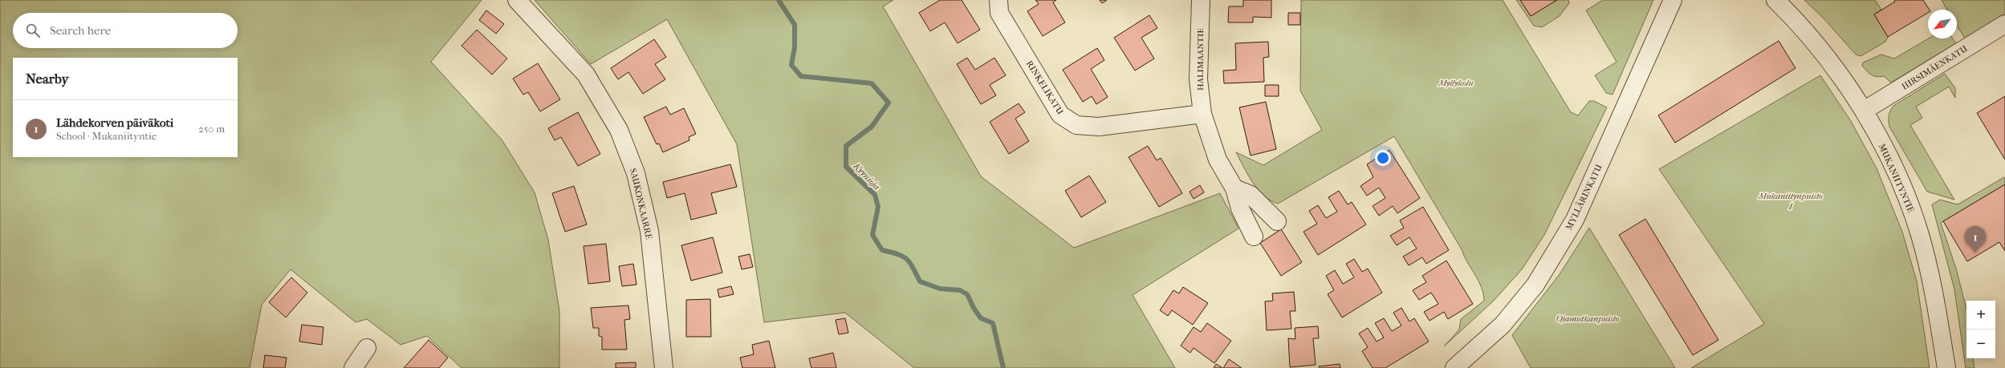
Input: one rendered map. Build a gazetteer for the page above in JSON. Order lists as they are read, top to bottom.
{
  "streets": {
    "street": [
      "HALIMAANTIE",
      "HIRSIMÄENKATU",
      "RINKELIKATU",
      "MUKANIITYNTIE",
      "MYLLÄRINKATU",
      "SAUKONKAARRE"
    ]
  },
  "crossings": [
    ["HALIMAANTIE", "RINKELIKATU"],
    ["HIRSIMÄENKATU", "MUKANIITYNTIE"]
  ],
  "water": ["Kyynioja"],
  "parks": ["Myllykolu", "Mukaniitynpuisto I", "Ojamutkanpuisto"],
  "north": "bottom left",
  "page": {
    "search": "Search here",
    "heading": "Nearby",
    "list": [
      {
        "mark": "1",
        "name": "Lähdekorven päiväkoti",
        "note": "School · Mukaniityntie",
        "value": "250 m"
      }
    ],
    "pins": "1",
    "map_buttons": ["+", "−"]
  }
}
